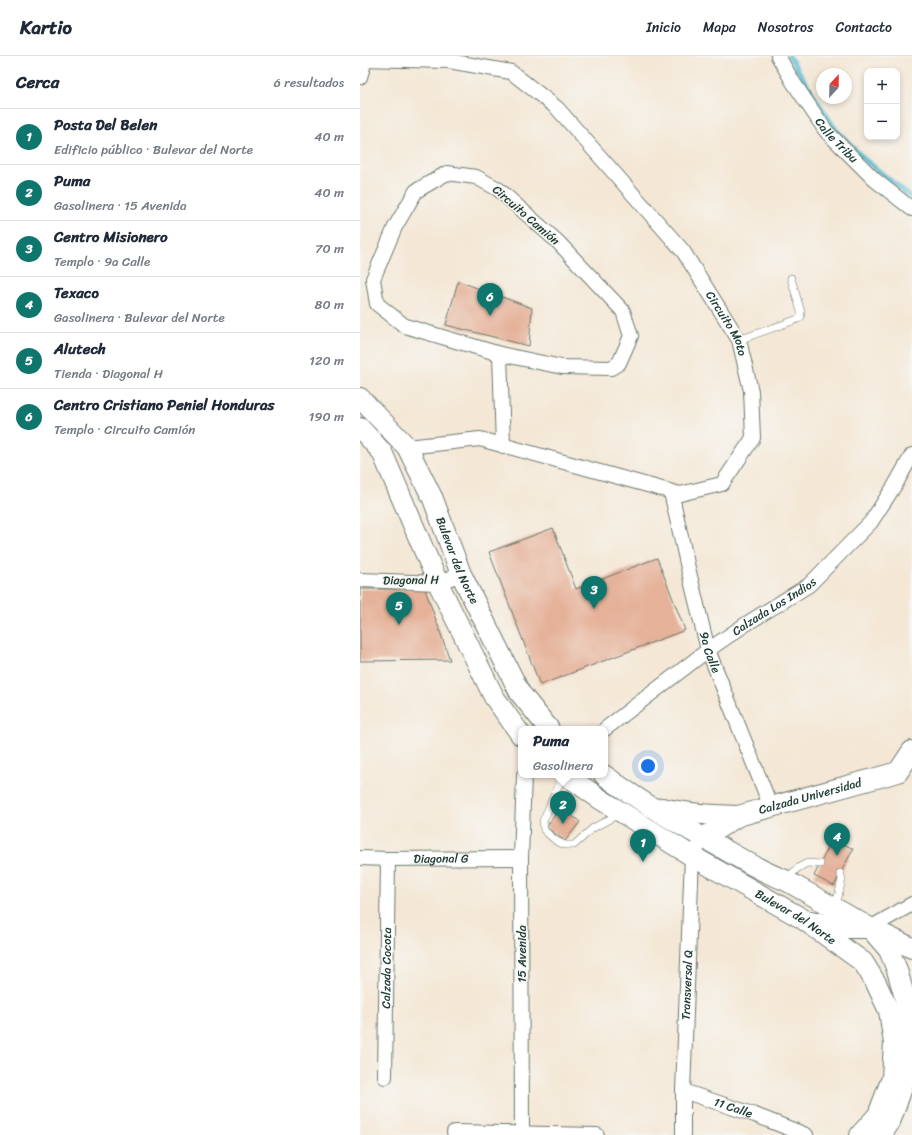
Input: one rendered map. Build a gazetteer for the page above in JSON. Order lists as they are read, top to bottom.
{
  "streets": {
    "main road": ["Bulevar del Norte", "Calzada Universidad"],
    "street": [
      "Calle Tribu",
      "Circuito Camión",
      "Circuito Moto",
      "Diagonal H",
      "Calzada Los Indios",
      "9a Calle",
      "Diagonal G",
      "15 Avenida",
      "Calzada Cocota",
      "Transversal Q",
      "11 Calle"
    ]
  },
  "crossings": [
    ["Circuito Moto", "Bulevar del Norte"],
    ["Circuito Moto", "9a Calle"],
    ["Bulevar del Norte", "Diagonal H"],
    ["Bulevar del Norte", "Calzada Universidad"],
    ["Bulevar del Norte", "Transversal Q"],
    ["Calzada Los Indios", "9a Calle"],
    ["9a Calle", "Calzada Universidad"],
    ["Calzada Universidad", "Transversal Q"],
    ["Diagonal G", "15 Avenida"],
    ["Diagonal G", "Calzada Cocota"],
    ["Transversal Q", "11 Calle"]
  ],
  "north": "top",
  "page": {
    "header": "Kartio",
    "nav": [
      "Inicio",
      "Mapa",
      "Nosotros",
      "Contacto"
    ],
    "heading": ["Cerca", "6 resultados"],
    "map_buttons": ["+", "−"],
    "list": [
      {
        "mark": "1",
        "name": "Posta Del Belen",
        "note": "Edificio público · Bulevar del Norte",
        "value": "40 m"
      },
      {
        "mark": "2",
        "name": "Puma",
        "note": "Gasolinera · 15 Avenida",
        "value": "40 m"
      },
      {
        "mark": "3",
        "name": "Centro Misionero",
        "note": "Templo · 9a Calle",
        "value": "70 m"
      },
      {
        "mark": "4",
        "name": "Texaco",
        "note": "Gasolinera · Bulevar del Norte",
        "value": "80 m"
      },
      {
        "mark": "5",
        "name": "Alutech",
        "note": "Tienda · Diagonal H",
        "value": "120 m"
      },
      {
        "mark": "6",
        "name": "Centro Cristiano Peniel Honduras",
        "note": "Templo · Circuito Camión",
        "value": "190 m"
      }
    ],
    "pins": [
      "6",
      "3",
      "5",
      "2",
      "4",
      "1"
    ],
    "popup": ["Puma", "Gasolinera"]
  }
}
